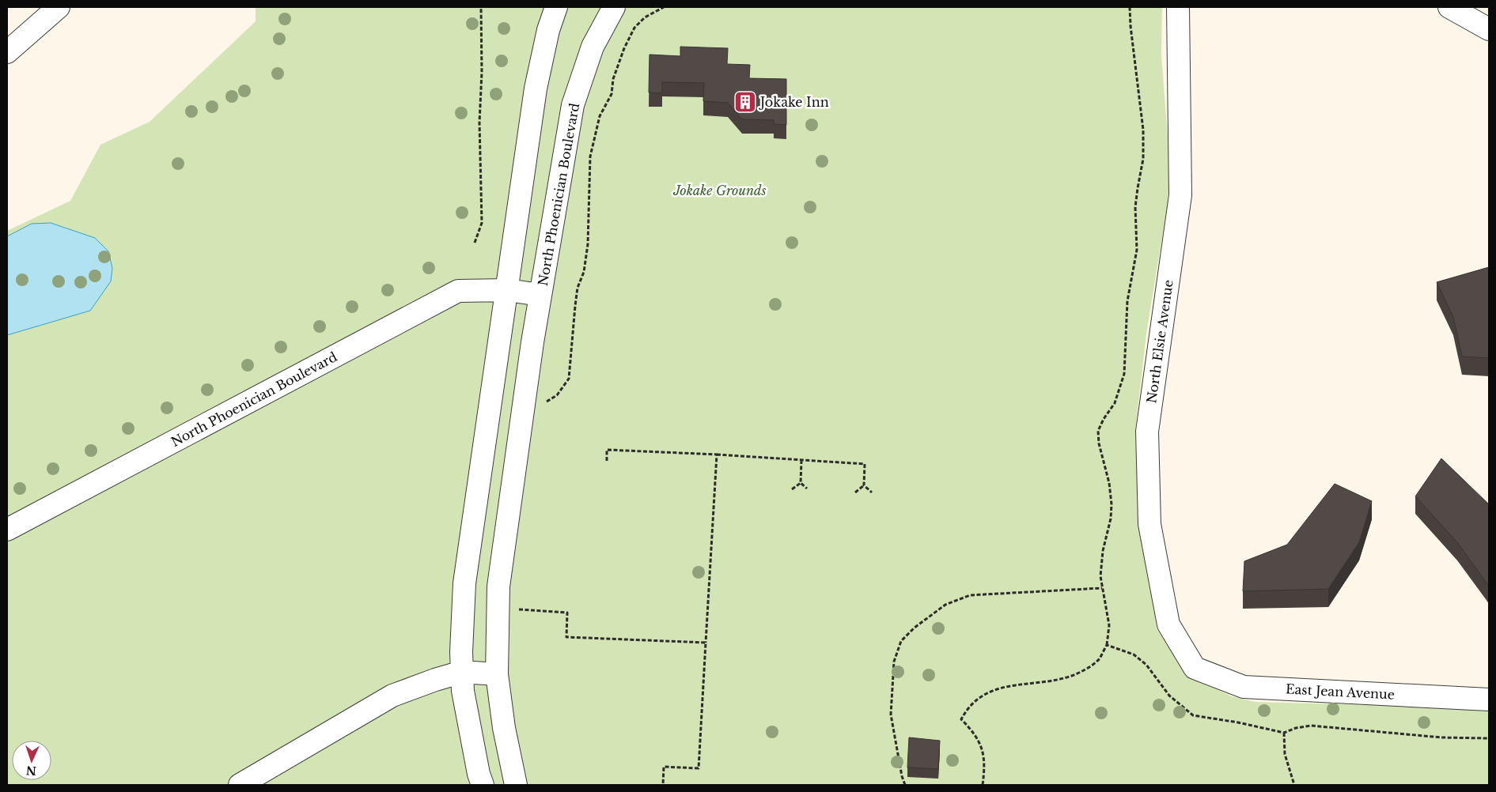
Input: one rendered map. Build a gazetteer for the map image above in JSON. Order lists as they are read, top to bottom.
{
  "streets": {
    "street": ["North Phoenician Boulevard", "North Elsie Avenue", "East Jean Avenue"]
  },
  "crossings": [
    ["North Elsie Avenue", "East Jean Avenue"]
  ],
  "parks": ["Jokake Grounds"],
  "places": {
    "building": ["Jokake Inn"]
  },
  "north": "bottom"
}
